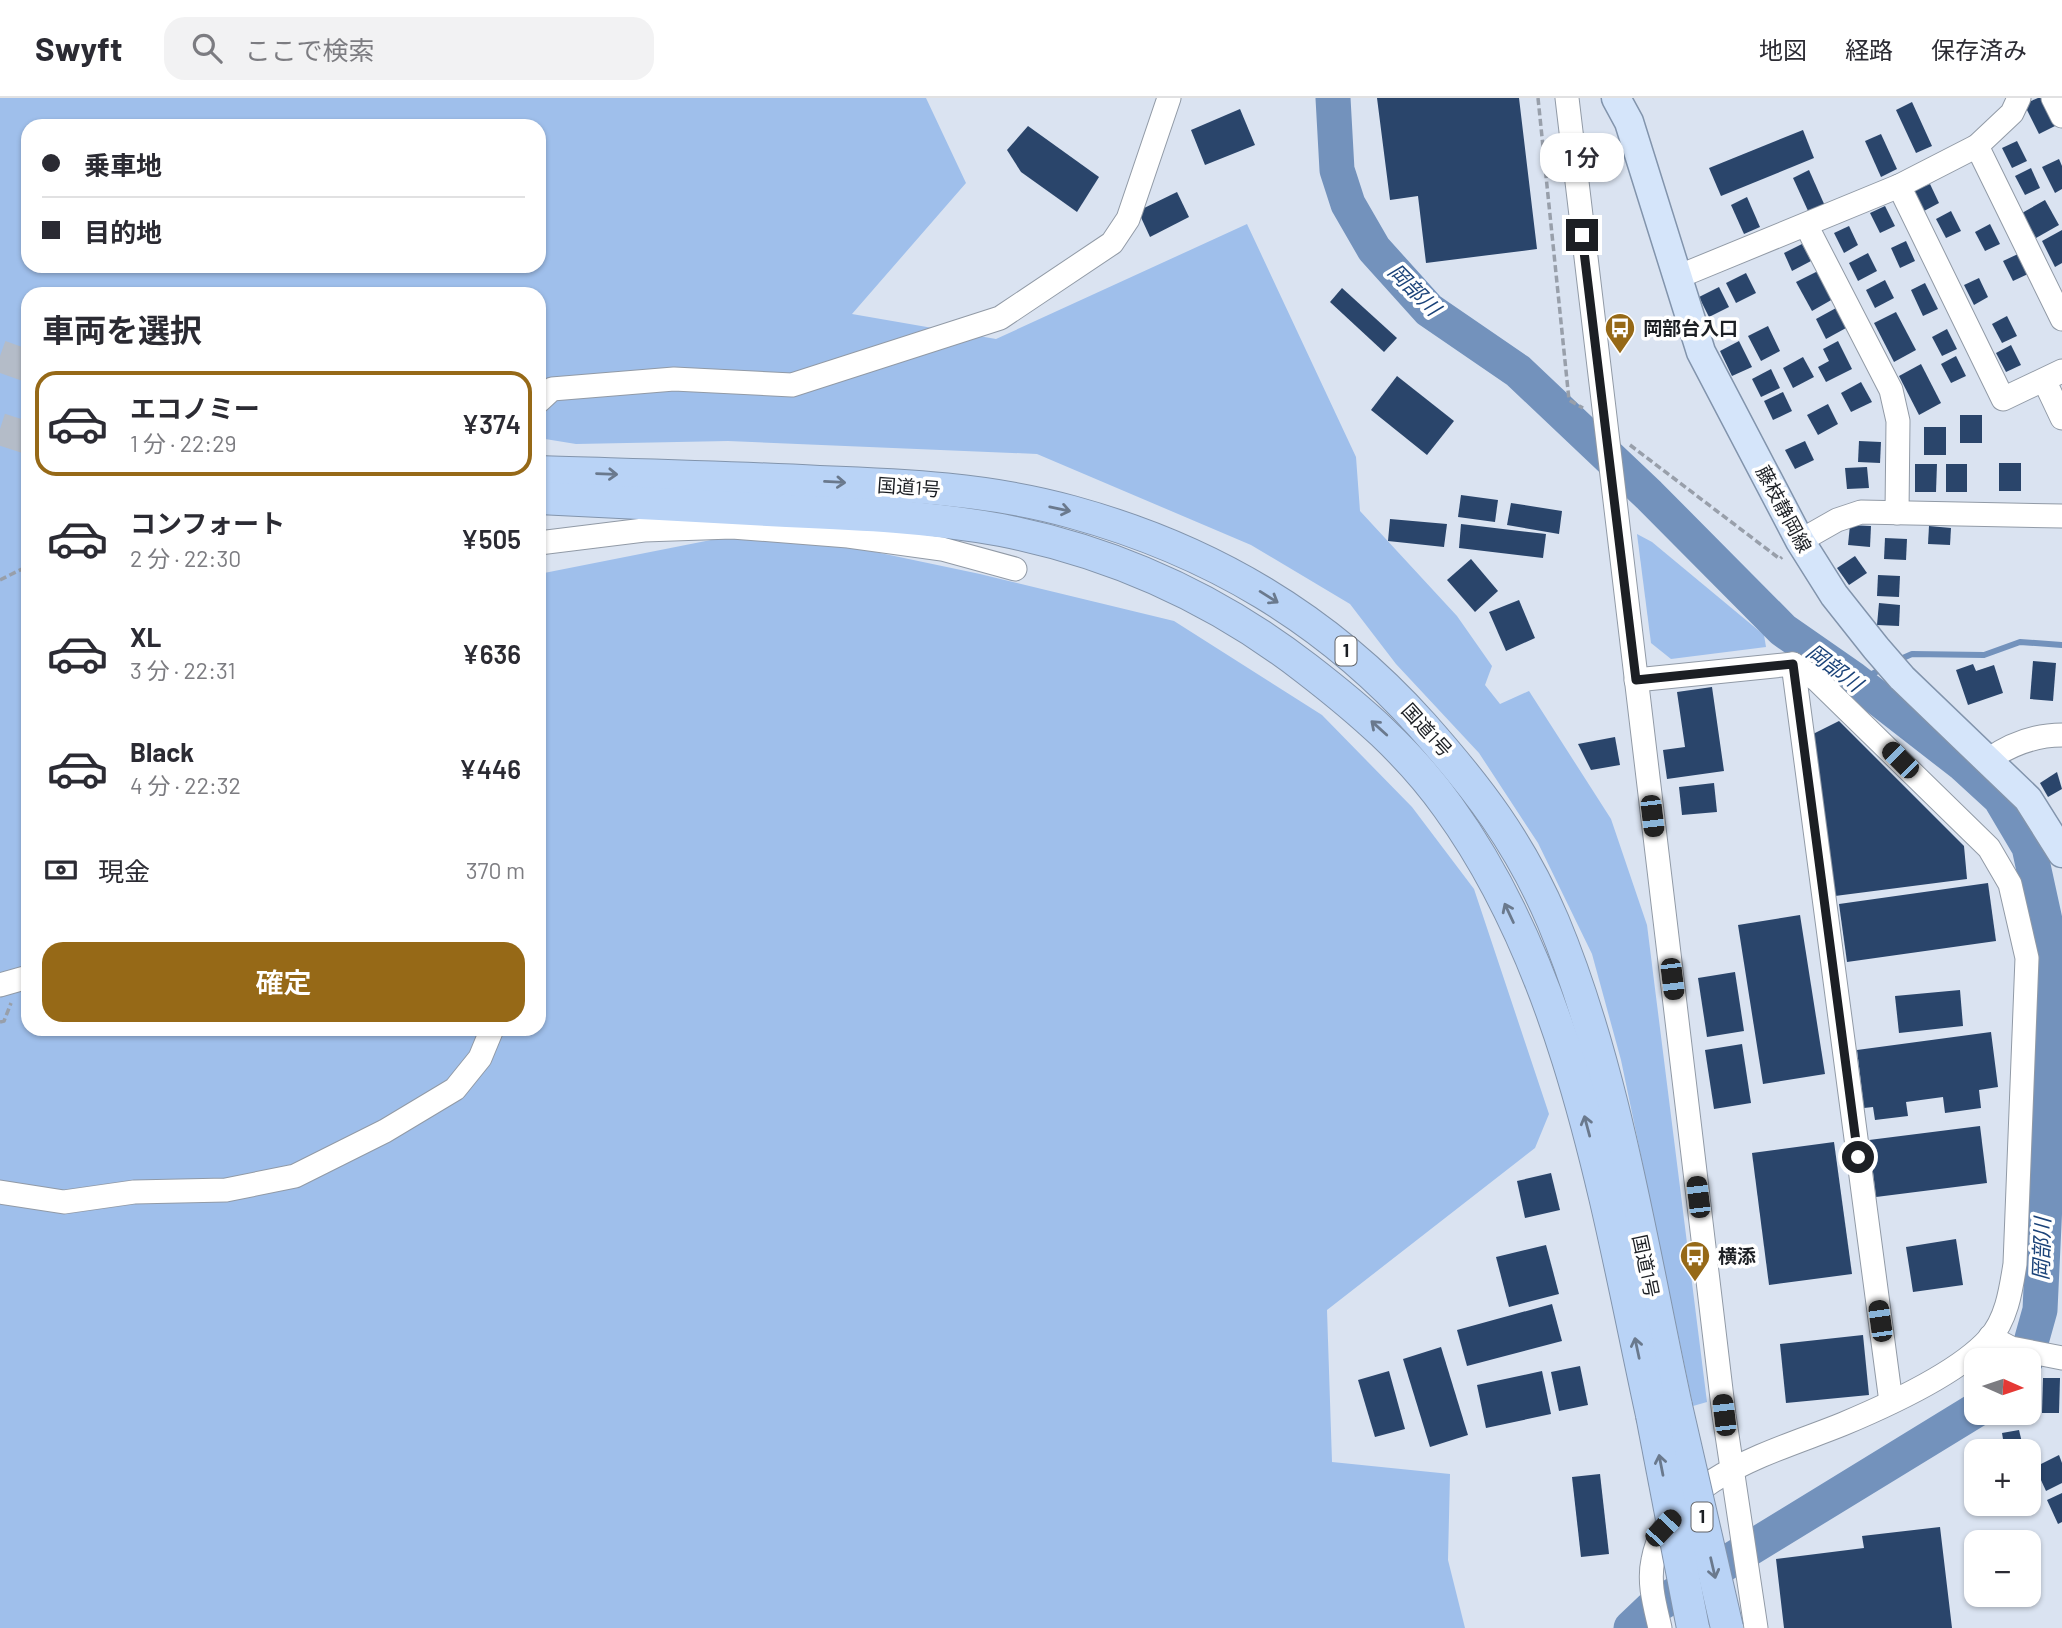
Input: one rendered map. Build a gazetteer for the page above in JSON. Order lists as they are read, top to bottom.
{
  "streets": {
    "highway": ["国道1号", "1"],
    "main road": ["藤枝静岡線"]
  },
  "water": ["岡部川"],
  "places": {
    "bus stop": ["岡部台入口", "横添"]
  },
  "north": "right",
  "page": {
    "header": "Swyft",
    "search": "ここで検索",
    "nav": ["地図", "経路", "保存済み"],
    "banner": ["乗車地", "目的地"],
    "bubble": "1 分",
    "heading": "車両を選択",
    "list": [
      {
        "name": "エコノミー",
        "note": "1 分 · 22:29",
        "value": "¥374"
      },
      {
        "name": "コンフォート",
        "note": "2 分 · 22:30",
        "value": "¥505"
      },
      {
        "name": "XL",
        "note": "3 分 · 22:31",
        "value": "¥636"
      },
      {
        "name": "Black",
        "note": "4 分 · 22:32",
        "value": "¥446"
      }
    ],
    "pay": ["現金", "370 m"],
    "buttons": "確定",
    "map_buttons": ["+", "−"]
  }
}
